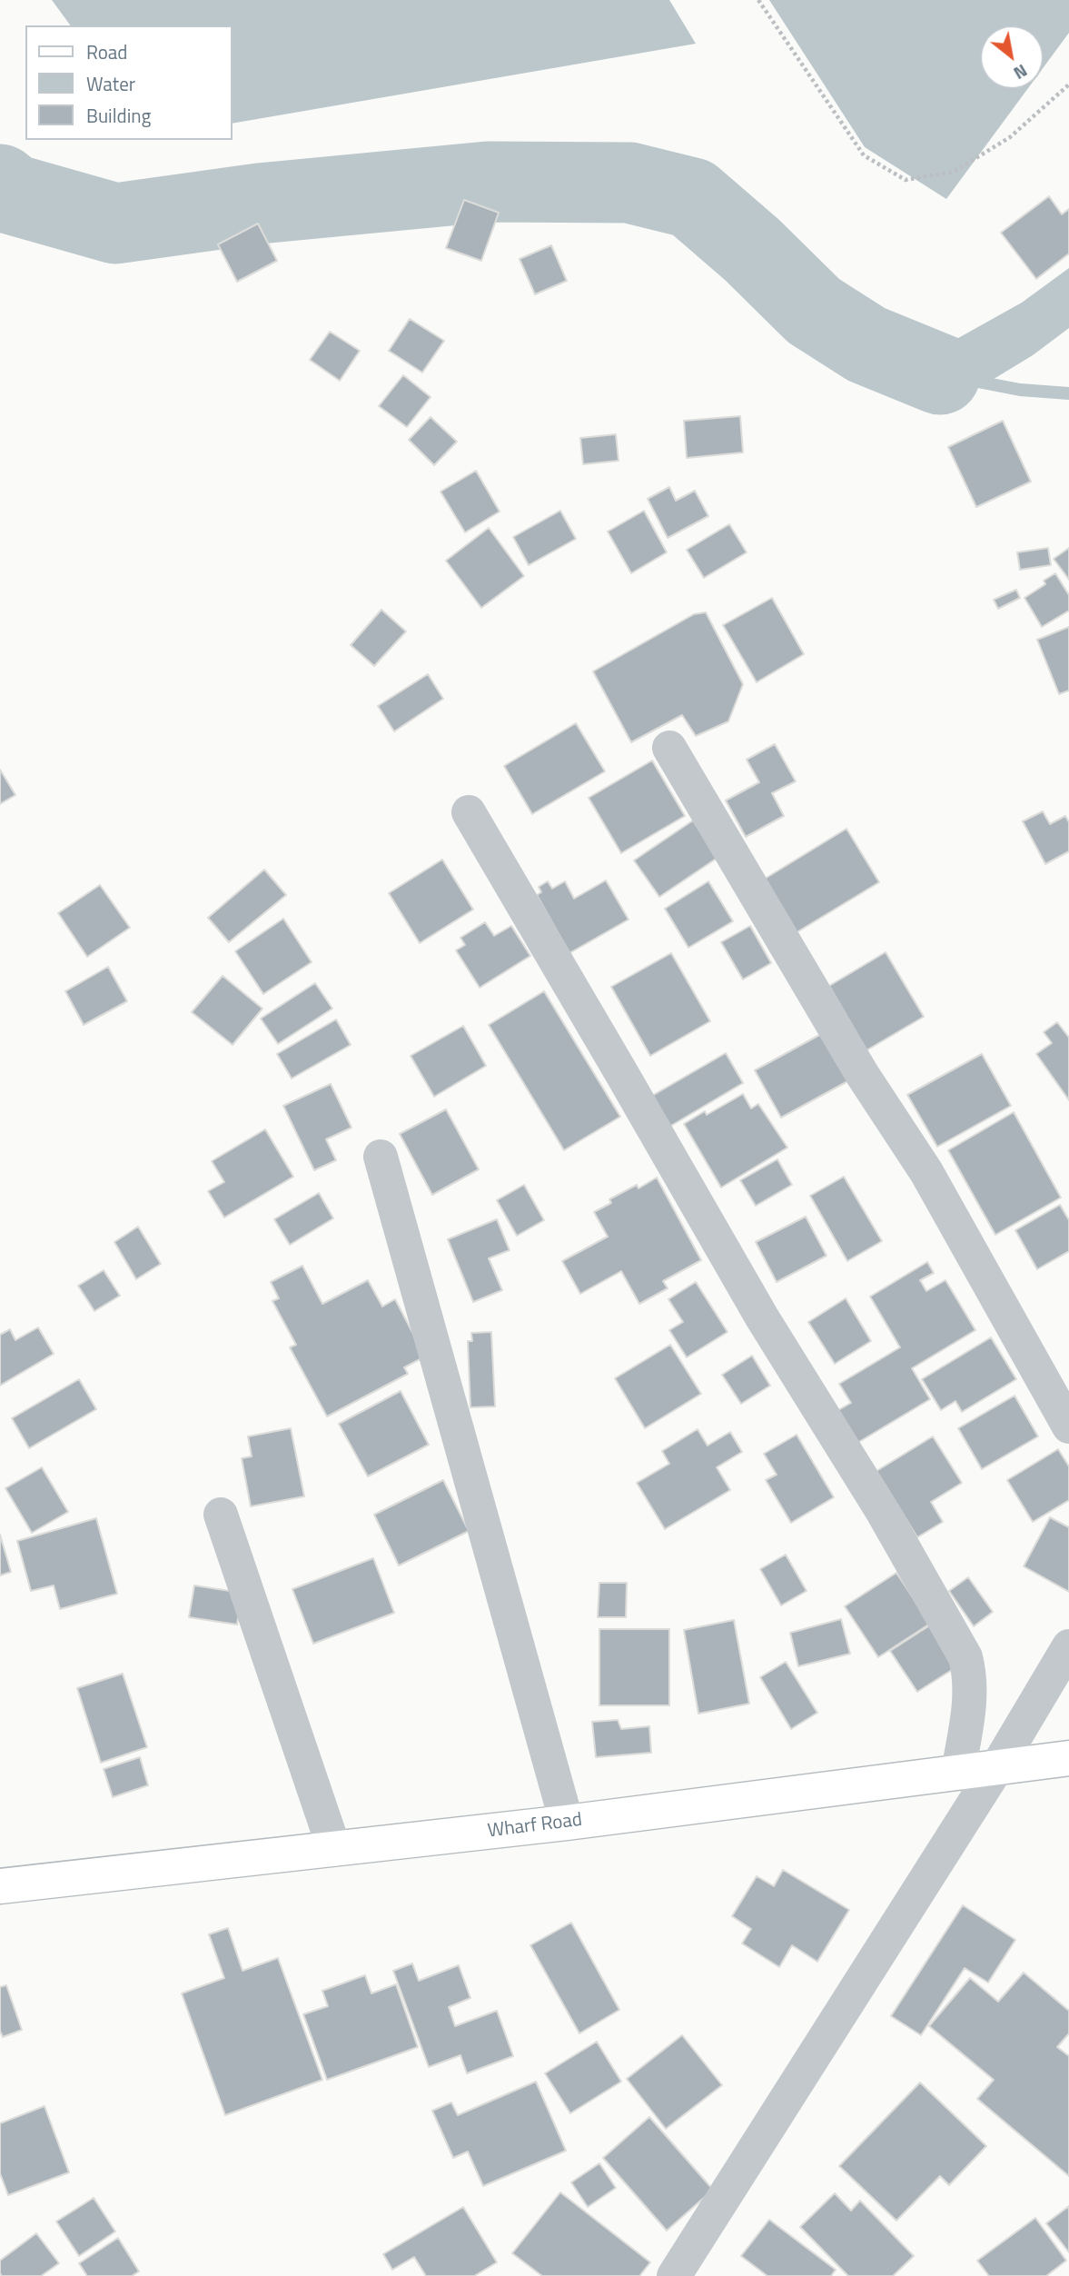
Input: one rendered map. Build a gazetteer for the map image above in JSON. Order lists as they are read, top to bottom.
{
  "streets": {
    "main road": ["Wharf Road"]
  },
  "legend": ["Road", "Water", "Building"],
  "north": "bottom right"
}
